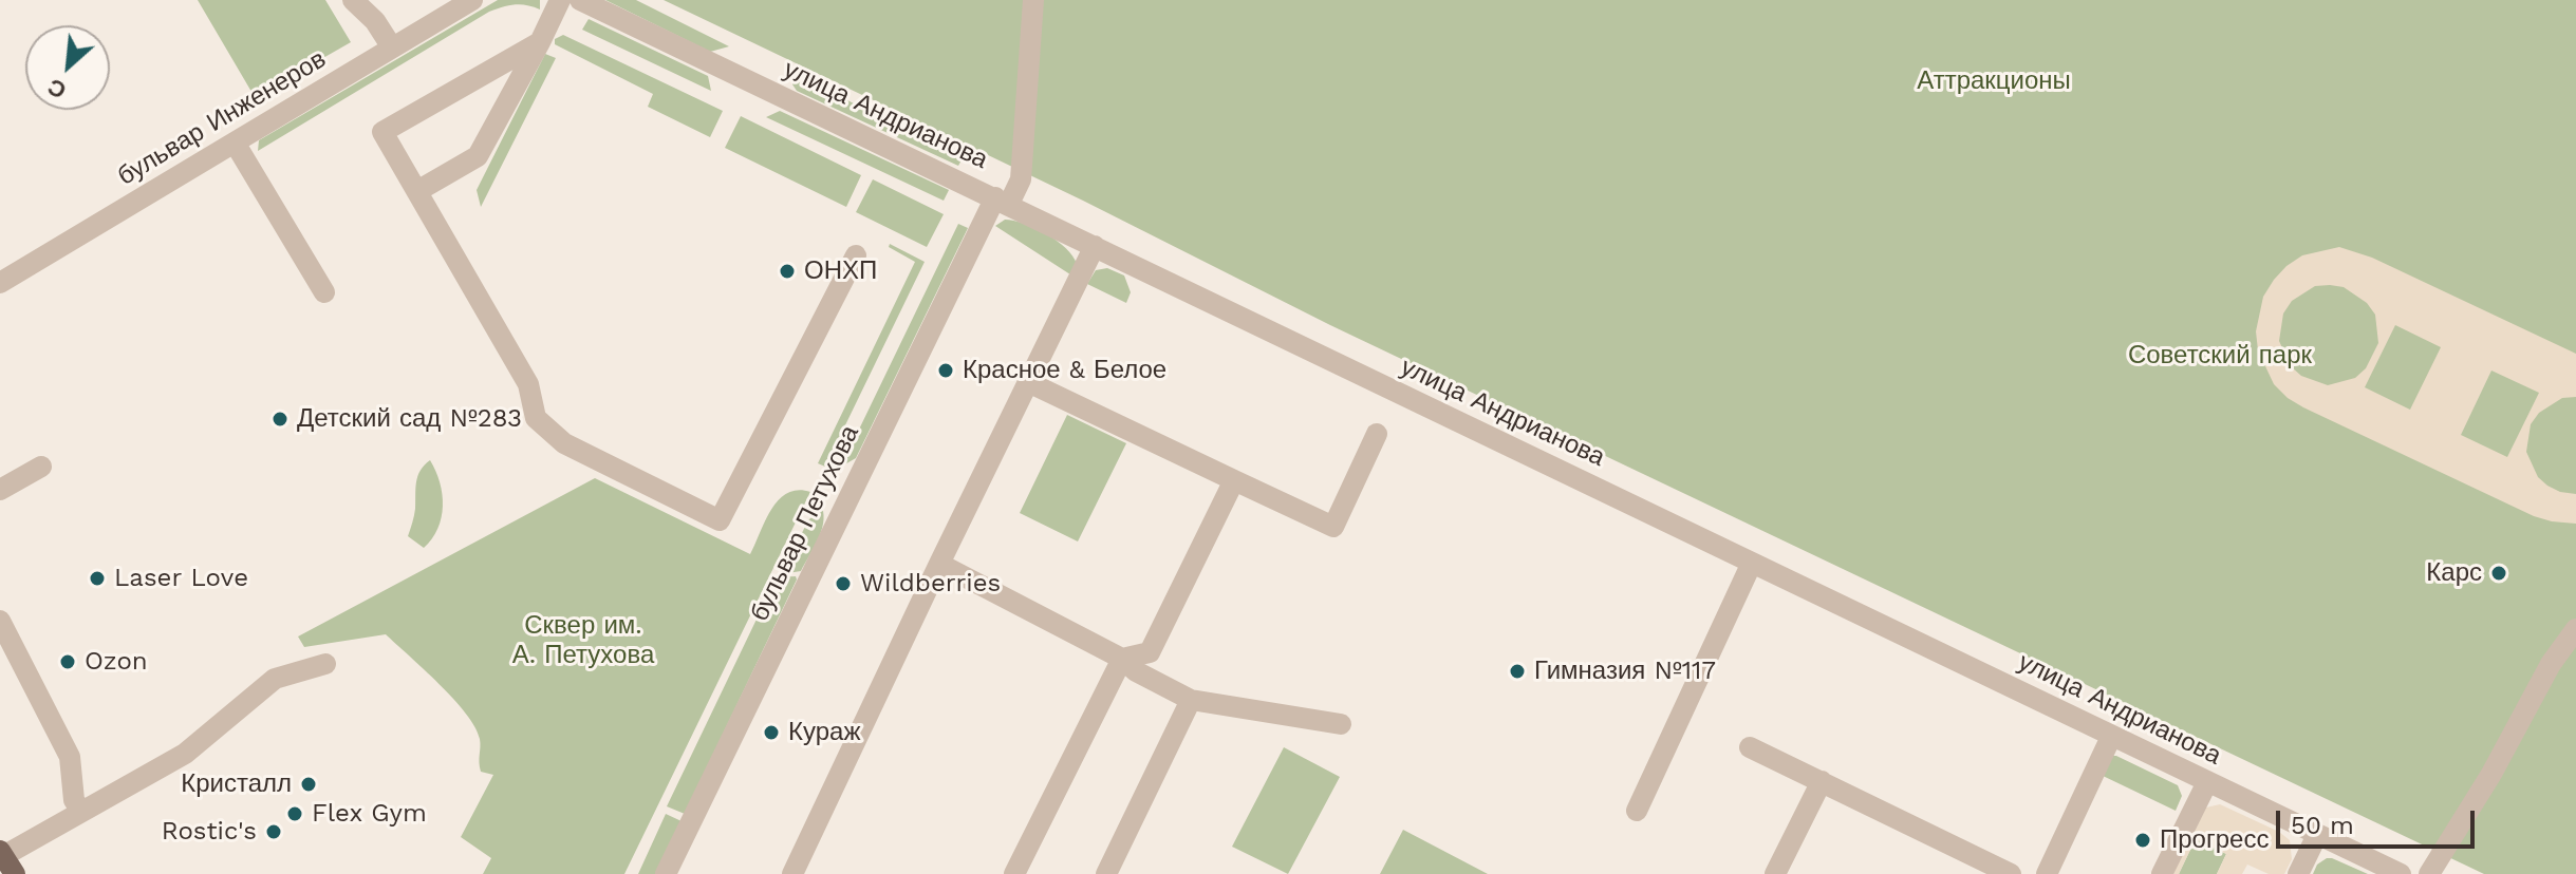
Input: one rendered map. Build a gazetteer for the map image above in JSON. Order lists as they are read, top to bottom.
{
  "streets": {
    "street": ["улица Андрианова", "бульвар Инженеров", "бульвар Петухова"]
  },
  "crossings": [
    ["улица Андрианова", "бульвар Петухова"]
  ],
  "parks": ["Аттракционы", "Советский парк", "Сквер им. А. Петухова"],
  "places": [
    "ОНХП",
    "Красное & Белое",
    "Детский сад №283",
    "Карс",
    "Laser Love",
    "Wildberries",
    "Ozon",
    "Гимназия №117",
    "Кураж",
    "Кристалл",
    "Flex Gym",
    "Rostic's",
    "Прогресс"
  ],
  "scale_bar": "50 m",
  "north": "bottom left"
}
